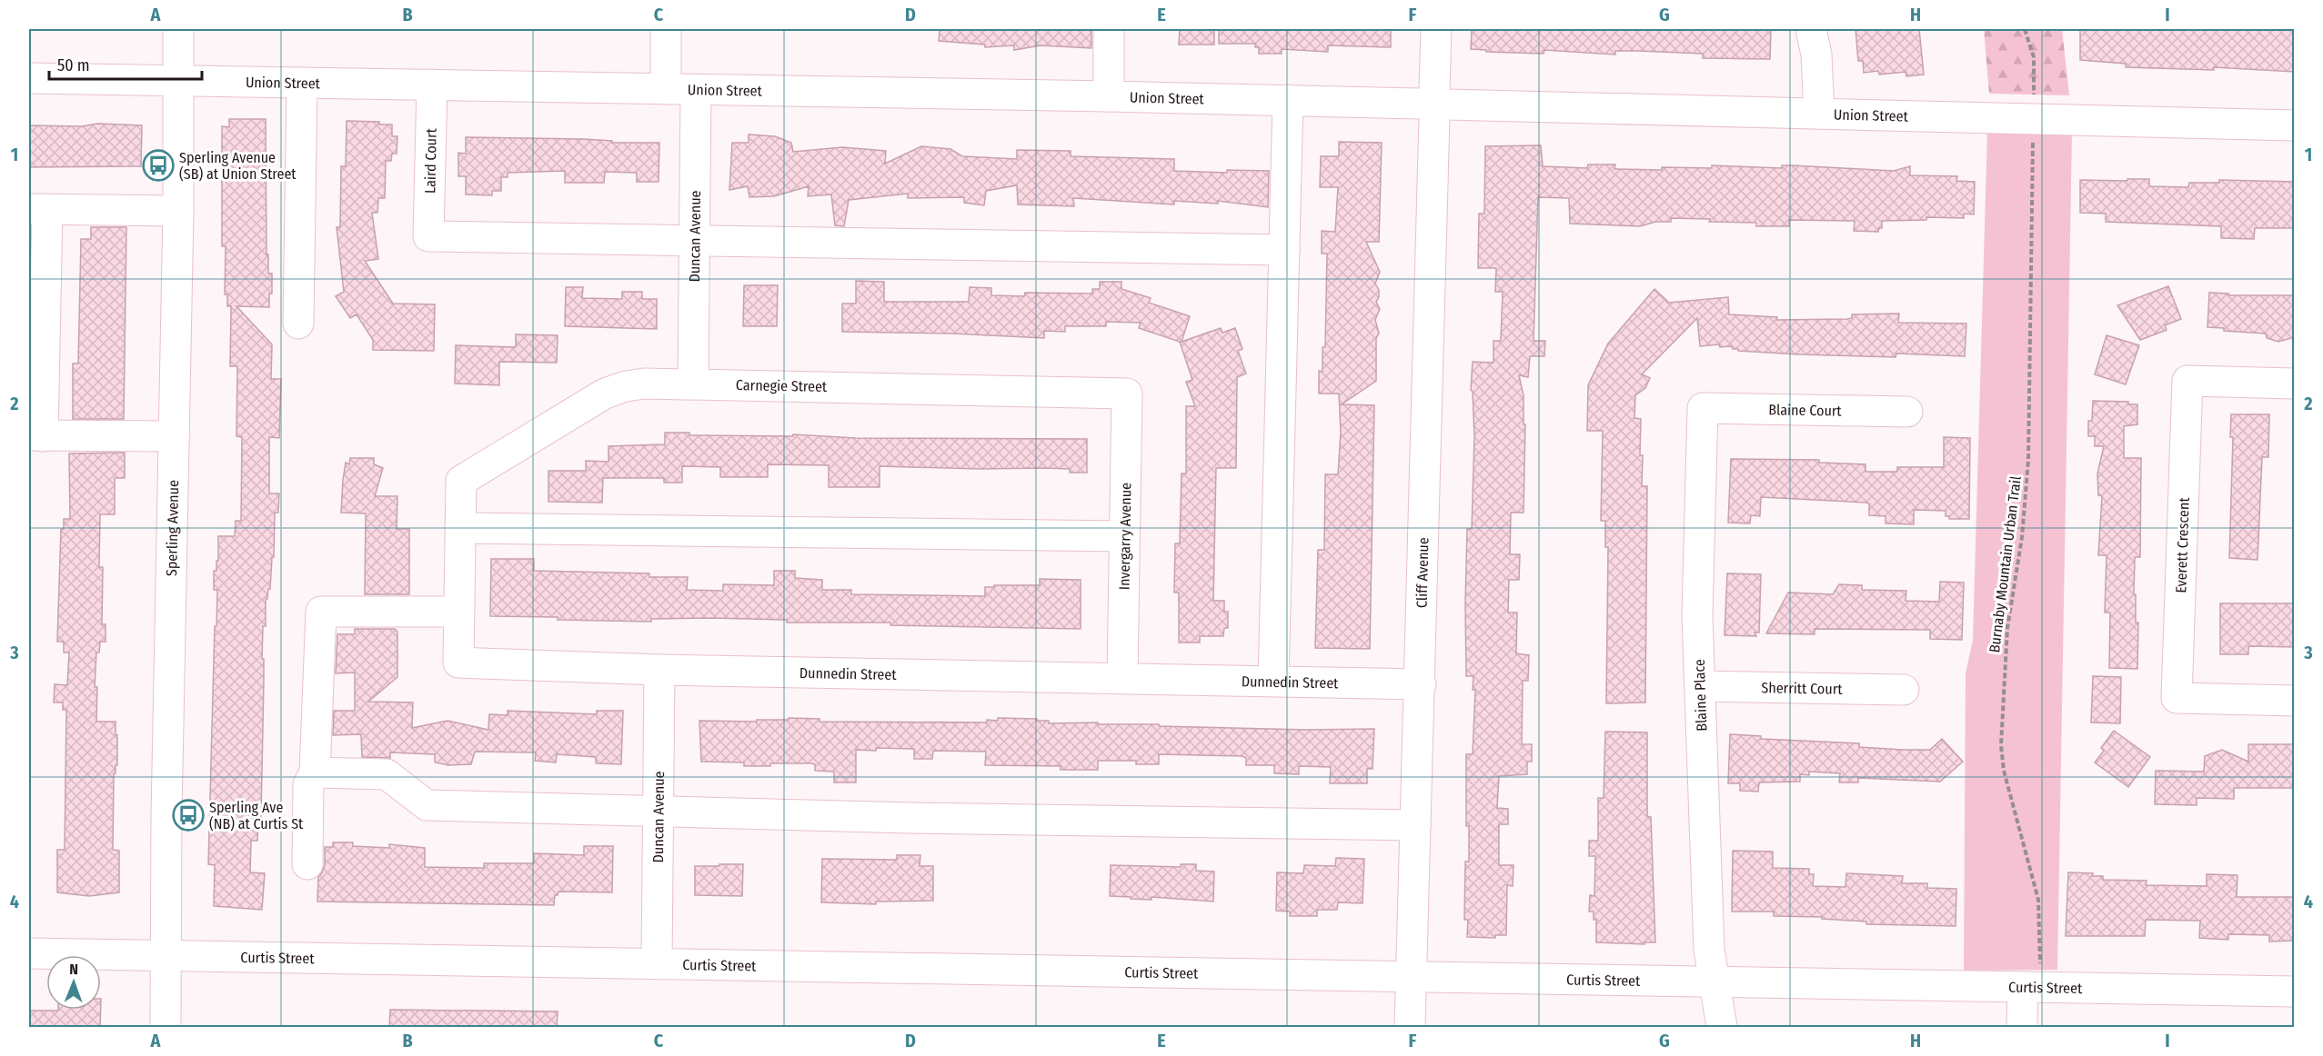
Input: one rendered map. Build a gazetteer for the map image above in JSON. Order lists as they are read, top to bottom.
{
  "streets": {
    "street": [
      "Union Street",
      "Laird Court",
      "Duncan Avenue",
      "Carnegie Street",
      "Blaine Court",
      "Sperling Avenue",
      "Invergarry Avenue",
      "Everett Crescent",
      "Cliff Avenue",
      "Dunnedin Street",
      "Sherritt Court",
      "Blaine Place",
      "Curtis Street"
    ],
    "path": ["Burnaby Mountain Urban Trail"]
  },
  "crossings": [
    ["Union Street", "Laird Court"],
    ["Union Street", "Duncan Avenue"],
    ["Union Street", "Sperling Avenue"],
    ["Union Street", "Cliff Avenue"],
    ["Laird Court", "Duncan Avenue"],
    ["Duncan Avenue", "Carnegie Street"],
    ["Duncan Avenue", "Dunnedin Street"],
    ["Duncan Avenue", "Curtis Street"],
    ["Carnegie Street", "Invergarry Avenue"],
    ["Carnegie Street", "Dunnedin Street"],
    ["Blaine Court", "Blaine Place"],
    ["Sperling Avenue", "Curtis Street"],
    ["Invergarry Avenue", "Dunnedin Street"],
    ["Cliff Avenue", "Dunnedin Street"],
    ["Cliff Avenue", "Curtis Street"],
    ["Sherritt Court", "Blaine Place"],
    ["Blaine Place", "Curtis Street"]
  ],
  "places": {
    "bus stop": ["Sperling Avenue (SB) at Union Street", "Sperling Ave (NB) at Curtis St"]
  },
  "scale_bar": "50 m",
  "north": "top",
  "grid": {
    "columns": [
      "A",
      "B",
      "C",
      "D",
      "E",
      "F",
      "G",
      "H",
      "I"
    ],
    "rows": [
      "1",
      "2",
      "3",
      "4"
    ]
  }
}
